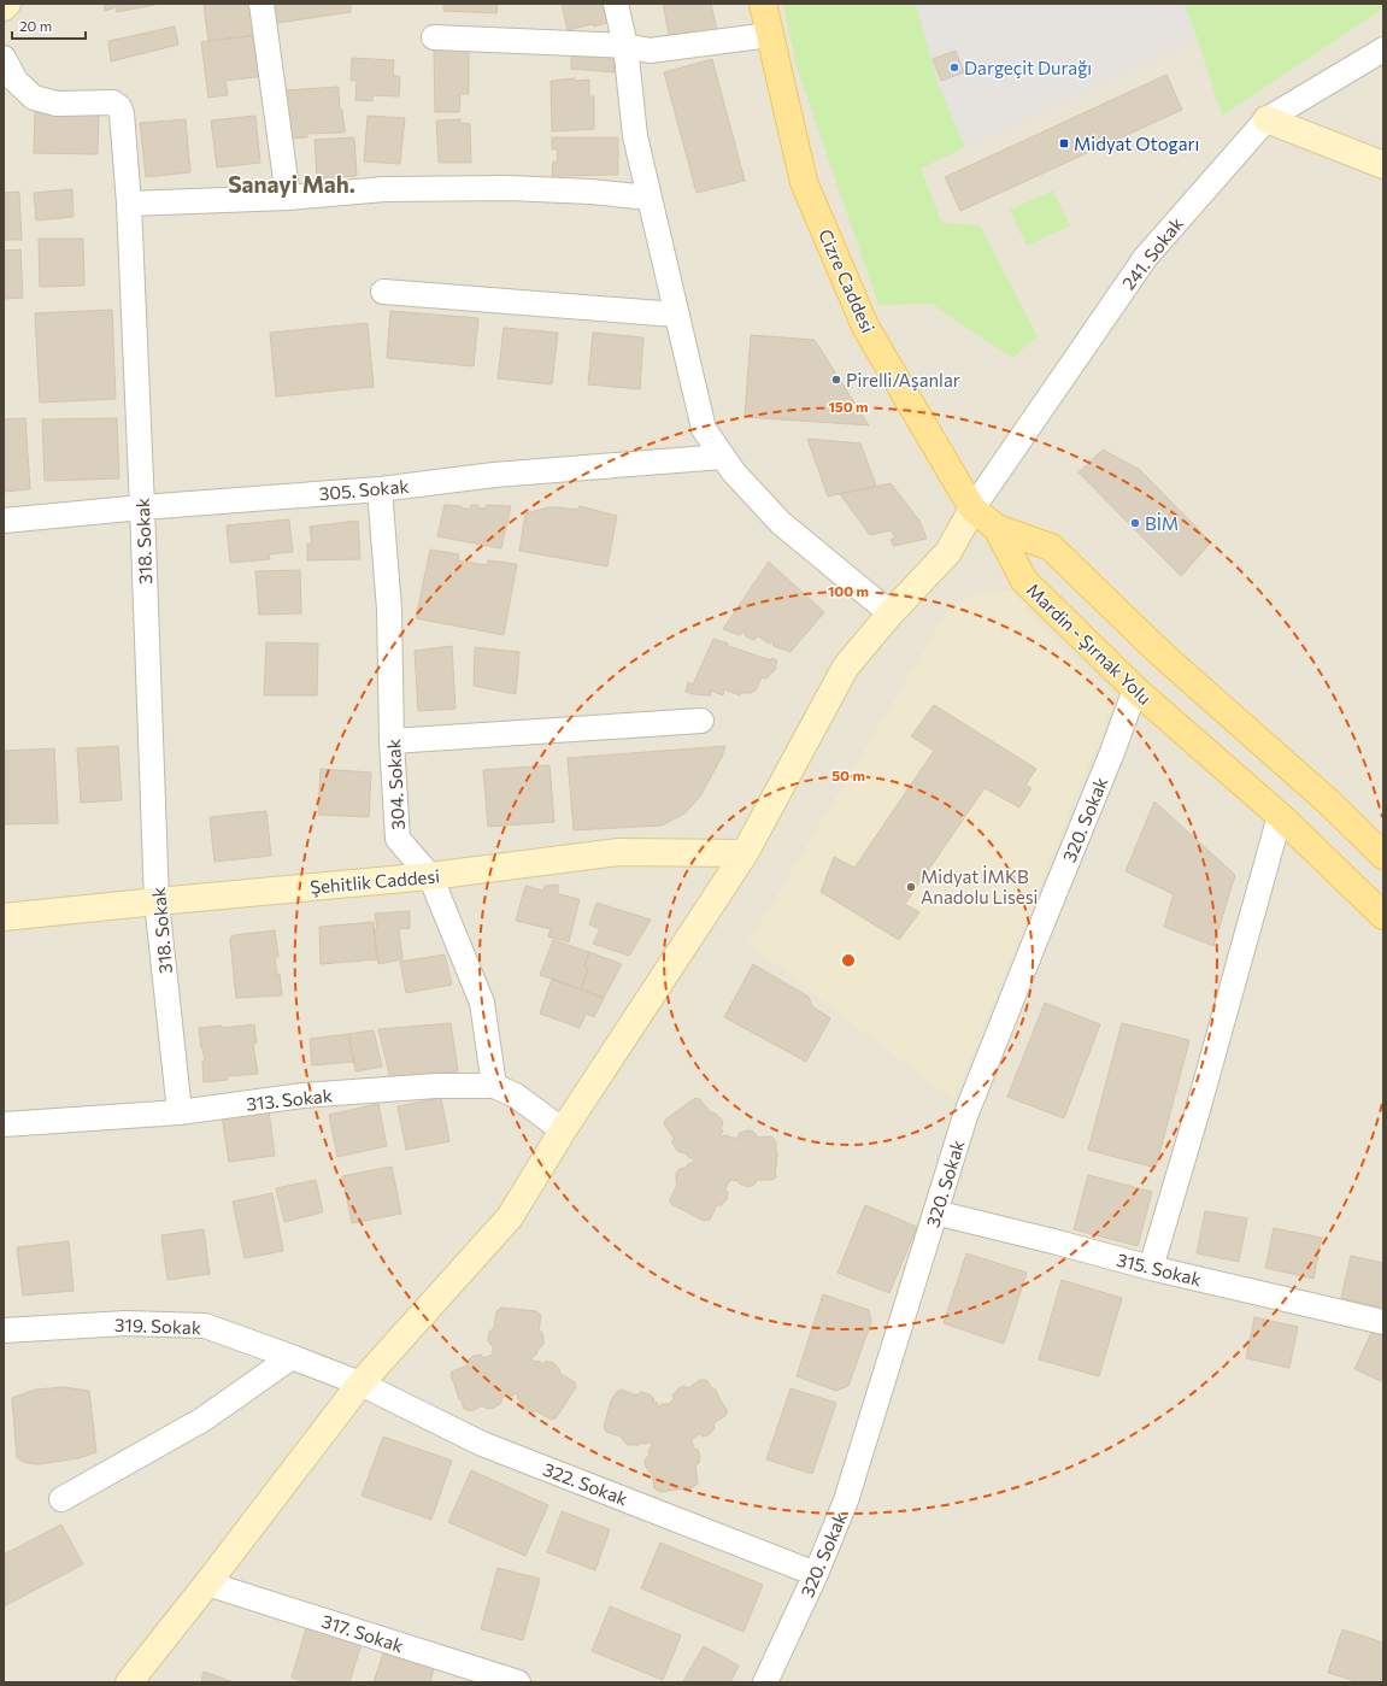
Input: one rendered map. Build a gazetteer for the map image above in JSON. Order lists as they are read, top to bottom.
{
  "streets": {
    "main road": ["Cizre Caddesi", "Mardin - Şırnak Yolu"],
    "street": [
      "241. Sokak",
      "305. Sokak",
      "318. Sokak",
      "304. Sokak",
      "320. Sokak",
      "Şehitlik Caddesi",
      "313. Sokak",
      "315. Sokak",
      "319. Sokak",
      "322. Sokak",
      "317. Sokak"
    ]
  },
  "crossings": [
    ["241. Sokak", "Cizre Caddesi"],
    ["Cizre Caddesi", "Mardin - Şırnak Yolu"],
    ["305. Sokak", "318. Sokak"],
    ["305. Sokak", "304. Sokak"],
    ["318. Sokak", "Şehitlik Caddesi"],
    ["318. Sokak", "313. Sokak"],
    ["Mardin - Şırnak Yolu", "320. Sokak"],
    ["304. Sokak", "Şehitlik Caddesi"],
    ["304. Sokak", "313. Sokak"],
    ["320. Sokak", "315. Sokak"],
    ["320. Sokak", "322. Sokak"],
    ["319. Sokak", "322. Sokak"]
  ],
  "districts": ["Sanayi Mah."],
  "places": {
    "other": [
      "Dargeçit Durağı",
      "Pirelli/Aşanlar",
      "BİM",
      "Midyat İMKB Anadolu Lisesi"
    ],
    "transit": ["Midyat Otogarı"]
  },
  "scale_bar": "20 m",
  "rings": ["150 m", "100 m", "50 m"]
}
